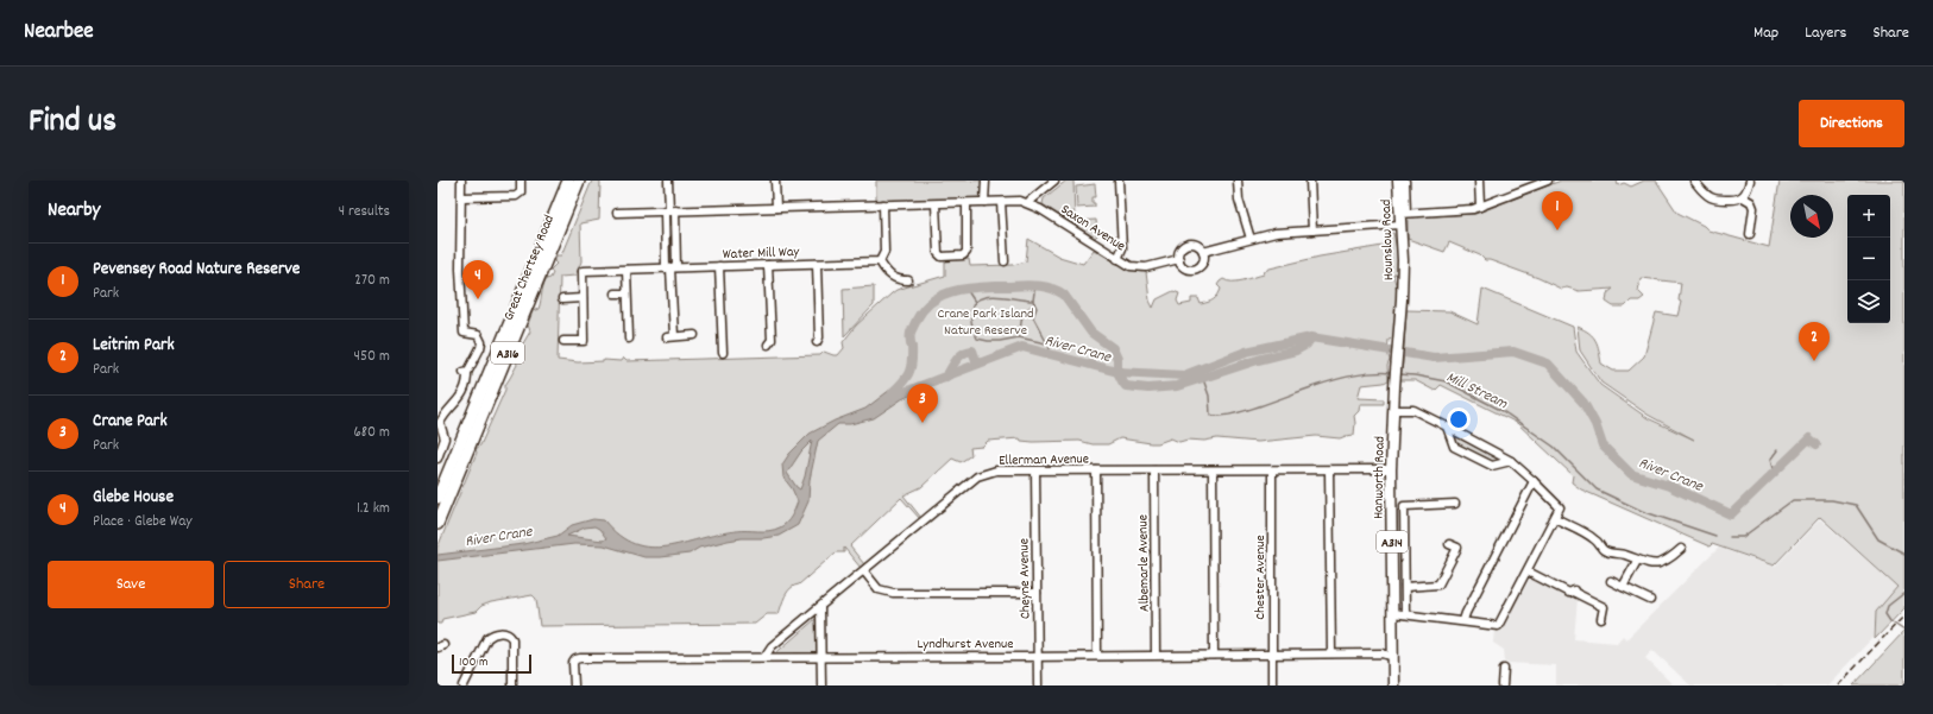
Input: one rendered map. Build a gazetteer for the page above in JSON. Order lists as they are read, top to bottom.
{
  "streets": {
    "highway": ["Great Chertsey Road", "A316"],
    "main road": ["Hounslow Road", "Hanworth Road", "A314"],
    "street": [
      "Saxon Avenue",
      "Water Mill Way",
      "Ellerman Avenue",
      "Albemarle Avenue",
      "Chester Avenue",
      "Cheyne Avenue",
      "Lyndhurst Avenue"
    ]
  },
  "crossings": [
    ["Hounslow Road", "Hanworth Road"],
    ["Ellerman Avenue", "Hanworth Road"],
    ["Ellerman Avenue", "Albemarle Avenue"],
    ["Ellerman Avenue", "Chester Avenue"],
    ["Ellerman Avenue", "Cheyne Avenue"],
    ["Ellerman Avenue", "Lyndhurst Avenue"],
    ["Hanworth Road", "Lyndhurst Avenue"],
    ["Albemarle Avenue", "Lyndhurst Avenue"],
    ["Chester Avenue", "Lyndhurst Avenue"],
    ["Cheyne Avenue", "Lyndhurst Avenue"]
  ],
  "water": ["River Crane", "Mill Stream"],
  "parks": ["Crane Park Island Nature Reserve"],
  "scale_bar": "100 m",
  "north": "bottom right",
  "page": {
    "header": "Nearbee",
    "nav": ["Map", "Layers", "Share"],
    "title": "Find us",
    "buttons": [
      "Directions",
      ["Save", "Share"]
    ],
    "heading": ["Nearby", "4 results"],
    "pins": [
      "1",
      "4",
      "2",
      "3"
    ],
    "map_buttons": ["+", "−"],
    "list": [
      {
        "mark": "1",
        "name": "Pevensey Road Nature Reserve",
        "note": "Park",
        "value": "270 m"
      },
      {
        "mark": "2",
        "name": "Leitrim Park",
        "note": "Park",
        "value": "450 m"
      },
      {
        "mark": "3",
        "name": "Crane Park",
        "note": "Park",
        "value": "680 m"
      },
      {
        "mark": "4",
        "name": "Glebe House",
        "note": "Place · Glebe Way",
        "value": "1.2 km"
      }
    ],
    "scale": "100 m"
  }
}
